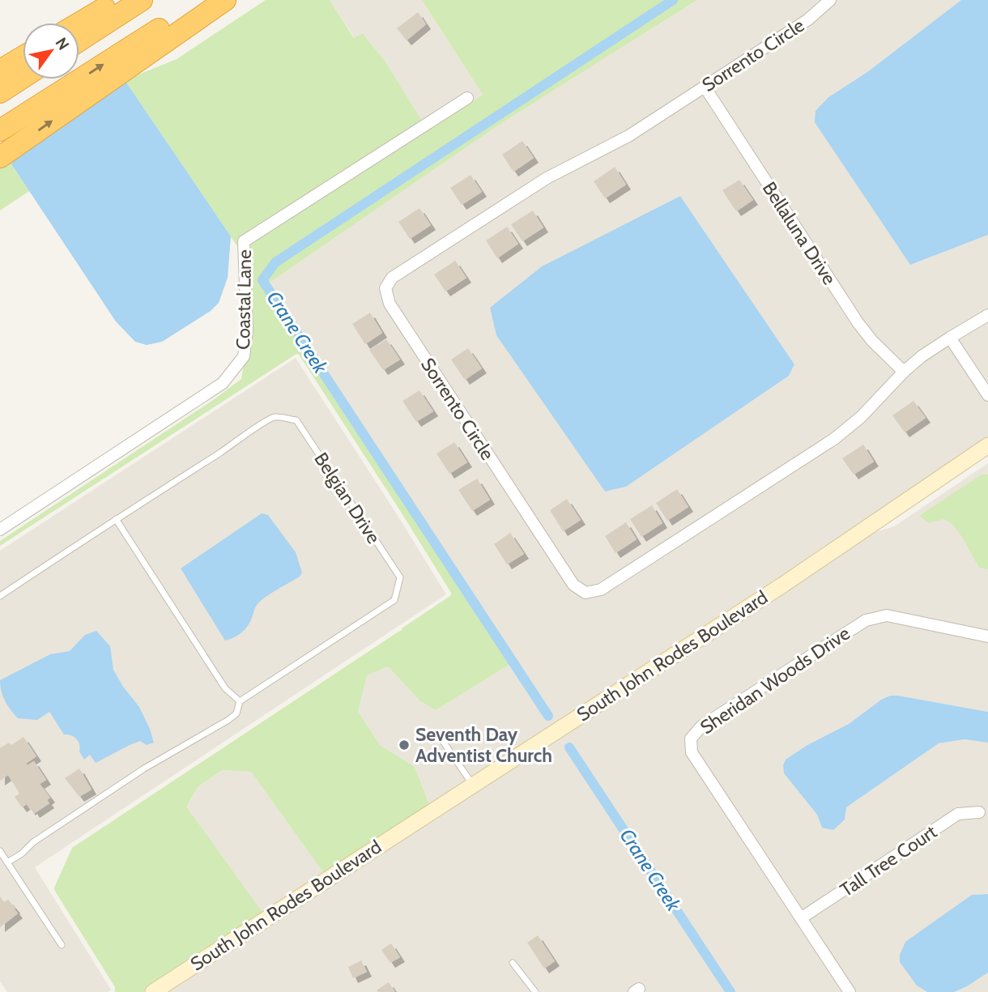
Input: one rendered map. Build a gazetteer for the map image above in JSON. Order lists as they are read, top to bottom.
{
  "streets": {
    "main road": ["South John Rodes Boulevard"],
    "street": [
      "Sorrento Circle",
      "Bellaluna Drive",
      "Coastal Lane",
      "Sheridan Woods Drive",
      "Tall Tree Court"
    ],
    "lane": ["Belgian Drive"]
  },
  "crossings": [
    ["Sorrento Circle", "Bellaluna Drive"],
    ["Sheridan Woods Drive", "Tall Tree Court"]
  ],
  "water": ["Crane Creek"],
  "places": ["Seventh Day Adventist Church"],
  "north": "top right"
}
